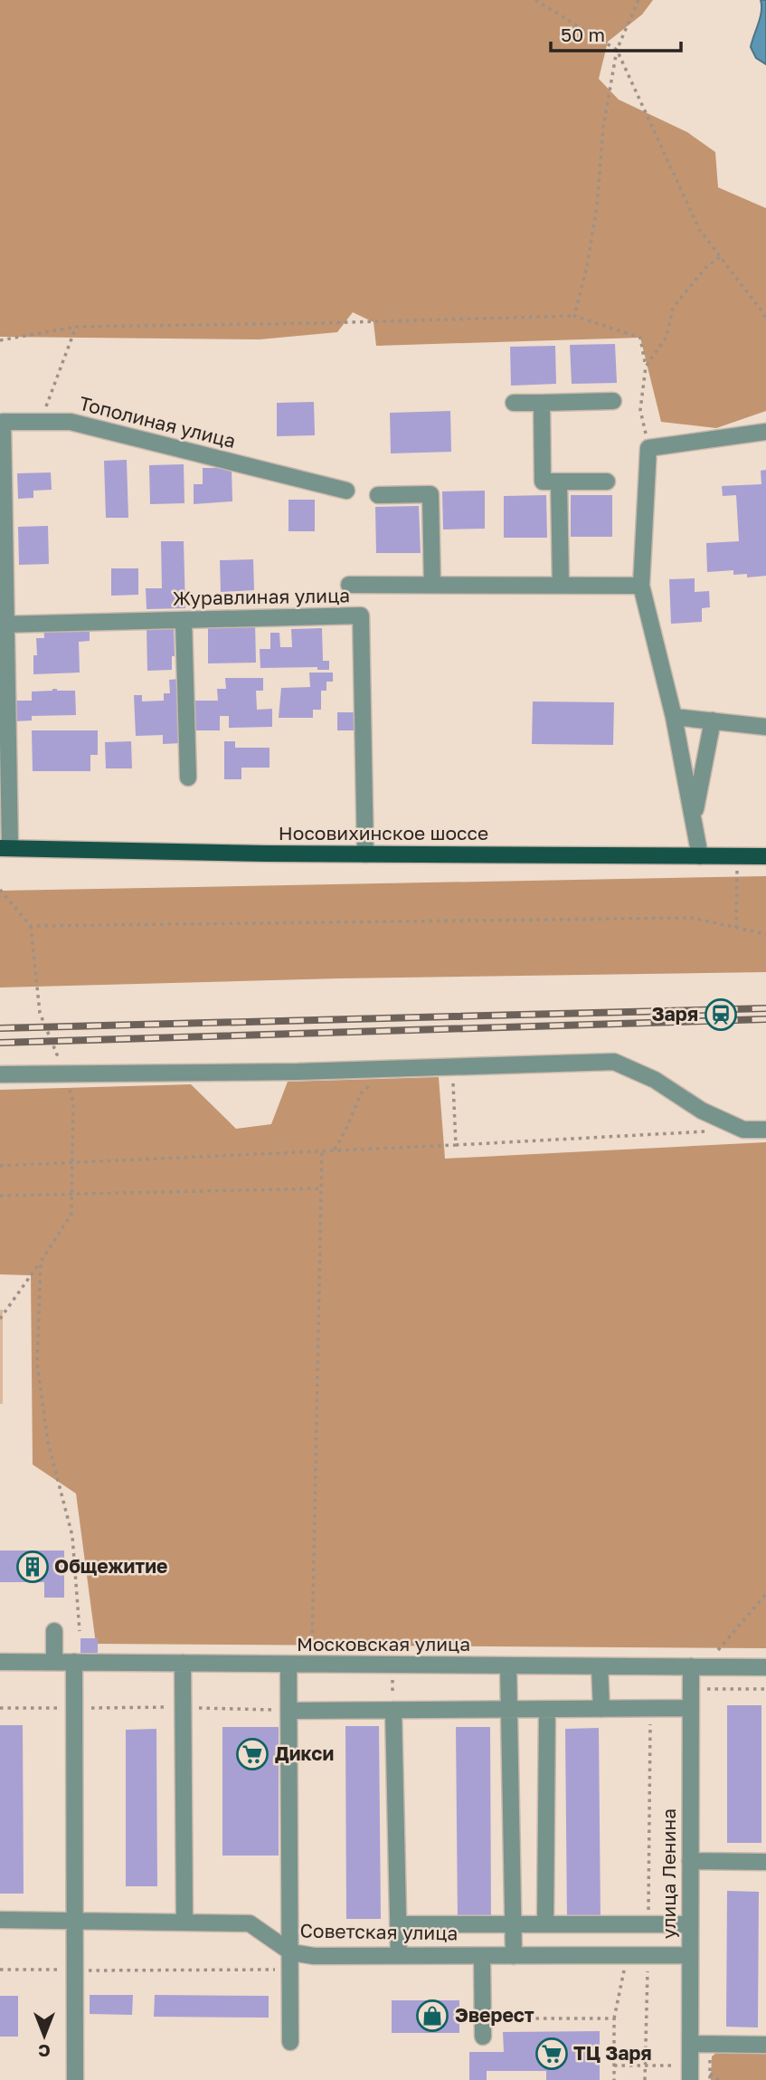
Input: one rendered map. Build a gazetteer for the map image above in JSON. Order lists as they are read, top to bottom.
{
  "streets": {
    "main road": ["Носовихинское шоссе"],
    "street": [
      "Тополиная улица",
      "Журавлиная улица",
      "Московская улица",
      "улица Ленина",
      "Советская улица"
    ]
  },
  "crossings": [
    ["Тополиная улица", "Журавлиная улица"],
    ["Тополиная улица", "Носовихинское шоссе"],
    ["Журавлиная улица", "Носовихинское шоссе"],
    ["Московская улица", "улица Ленина"],
    ["улица Ленина", "Советская улица"]
  ],
  "places": {
    "station": ["Заря"],
    "building": ["Общежитие"],
    "supermarket": ["Дикси", "ТЦ Заря"],
    "shop": ["Эверест"]
  },
  "scale_bar": "50 m",
  "north": "bottom"
}
